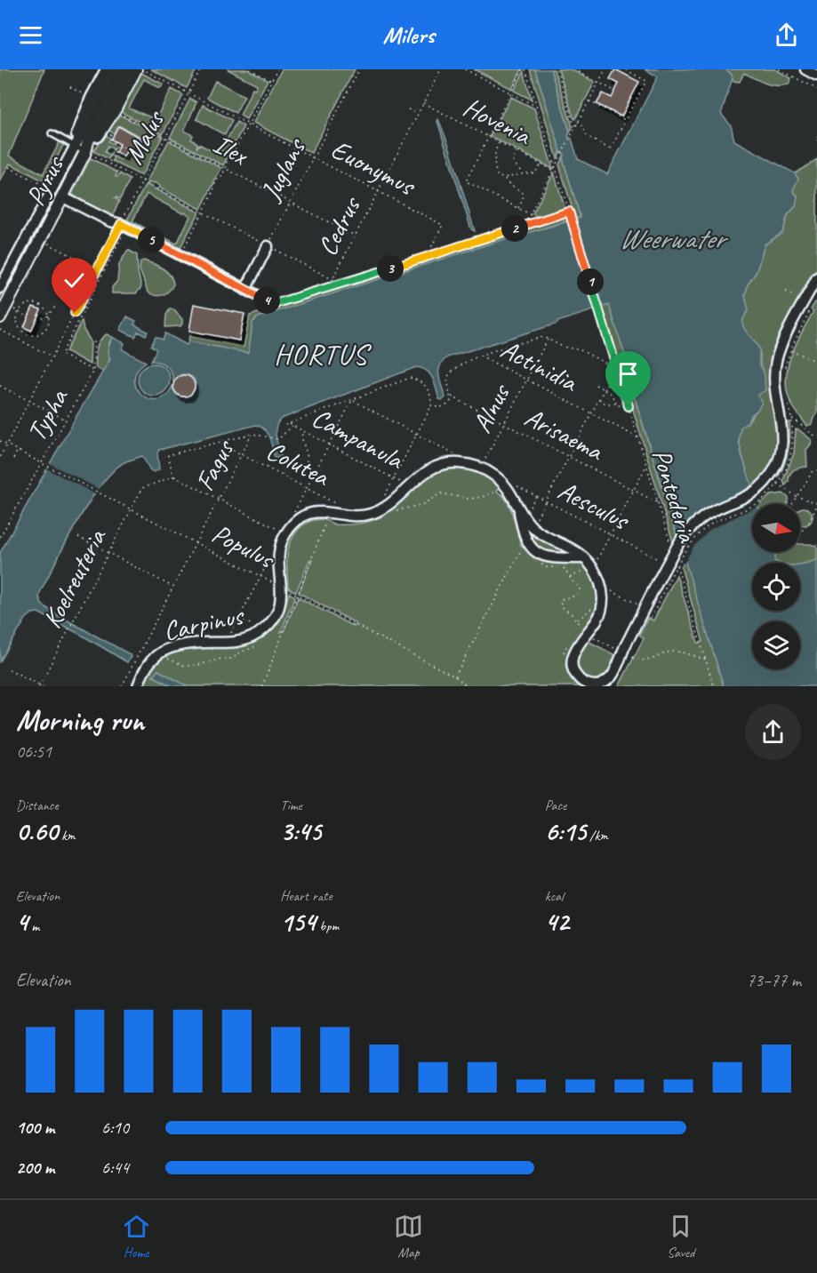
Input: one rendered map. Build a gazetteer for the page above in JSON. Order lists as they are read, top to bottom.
{
  "streets": {
    "street": ["Pyrus", "Carpinus"],
    "path": [
      "Hovenia",
      "Malus",
      "Ilex",
      "Euonymus",
      "Juglans",
      "Cedrus",
      "Actinidia",
      "Alnus",
      "Typha",
      "Arisaema",
      "Campanula",
      "Colutea",
      "Fagus",
      "Pontederia",
      "Aesculus",
      "Populus",
      "Koelreuteria"
    ]
  },
  "crossings": [
    ["Hovenia", "Cedrus"],
    ["Malus", "Ilex"],
    ["Malus", "Euonymus"],
    ["Malus", "Typha"],
    ["Malus", "Populus"],
    ["Ilex", "Juglans"],
    ["Ilex", "Cedrus"],
    ["Euonymus", "Juglans"],
    ["Euonymus", "Cedrus"],
    ["Actinidia", "Alnus"],
    ["Actinidia", "Pontederia"],
    ["Alnus", "Arisaema"],
    ["Arisaema", "Pontederia"],
    ["Colutea", "Fagus"],
    ["Fagus", "Populus"],
    ["Pontederia", "Aesculus"],
    ["Populus", "Koelreuteria"],
    ["Populus", "Carpinus"]
  ],
  "districts": ["HORTUS"],
  "water": ["Weerwater"],
  "north": "right",
  "page": {
    "header": "Milers",
    "pins": [
      "2",
      "5",
      "3",
      "1",
      "4"
    ],
    "heading": ["Morning run", "06:51"],
    "stats": [
      ["Distance", "0.60 km"],
      ["Time", "3:45"],
      ["Pace", "6:15 /km"],
      ["Elevation", "4 m"],
      ["Heart rate", "154 bpm"],
      ["kcal", "42"]
    ],
    "chart": ["Elevation", "73–77 m"],
    "list": [
      {
        "name": "100 m",
        "note": "6:10"
      },
      {
        "name": "200 m",
        "note": "6:44"
      }
    ],
    "tabs": ["Home", "Map", "Saved"]
  }
}
